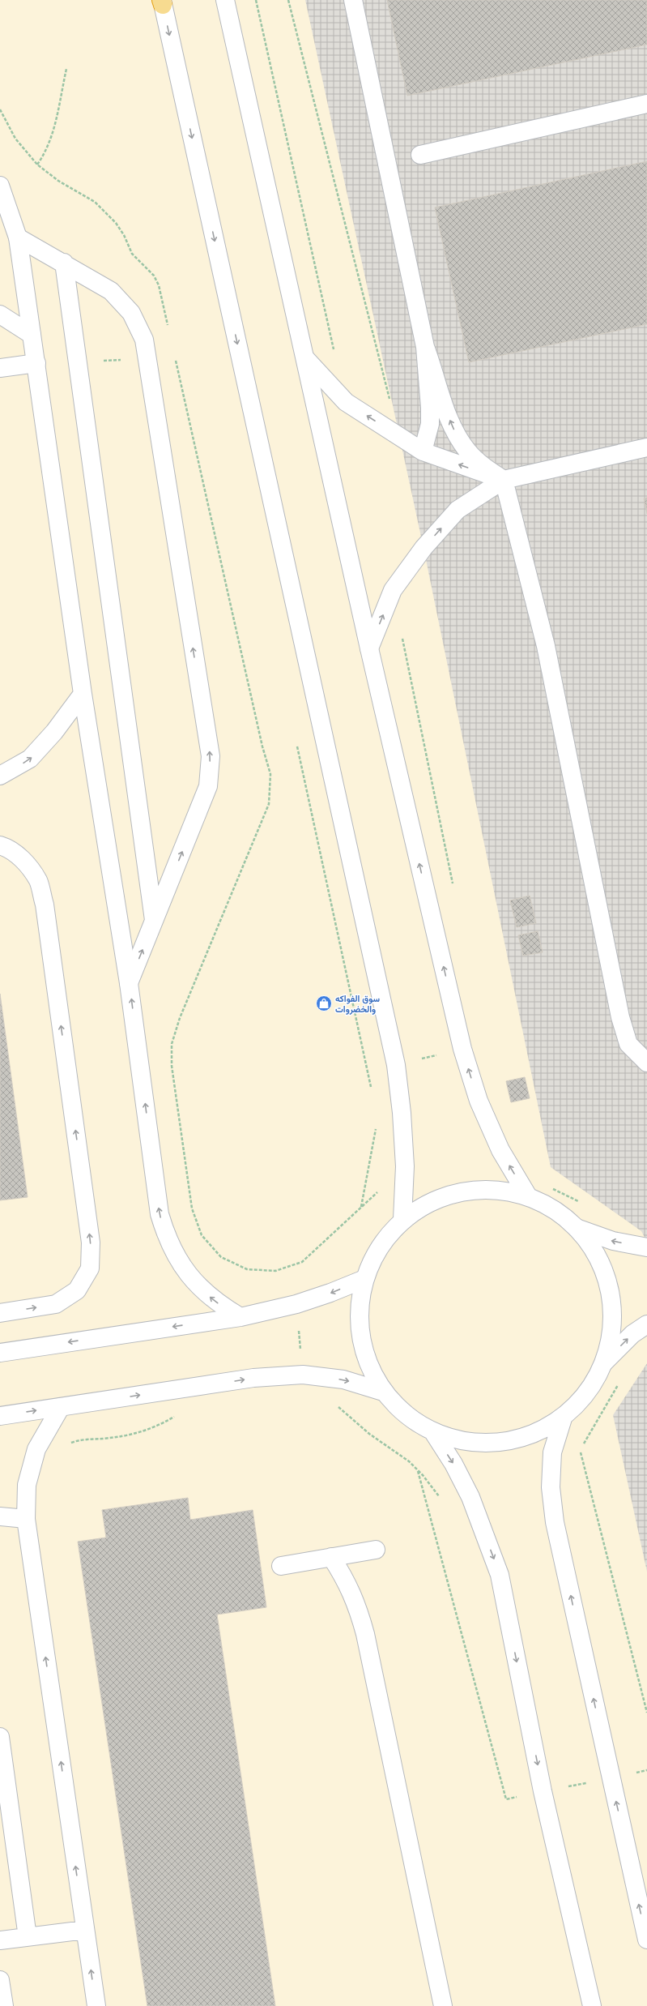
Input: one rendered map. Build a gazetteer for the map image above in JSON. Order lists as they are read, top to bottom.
{
  "places": {
    "shop": ["سوق الفواكه والخضروات"]
  }
}
